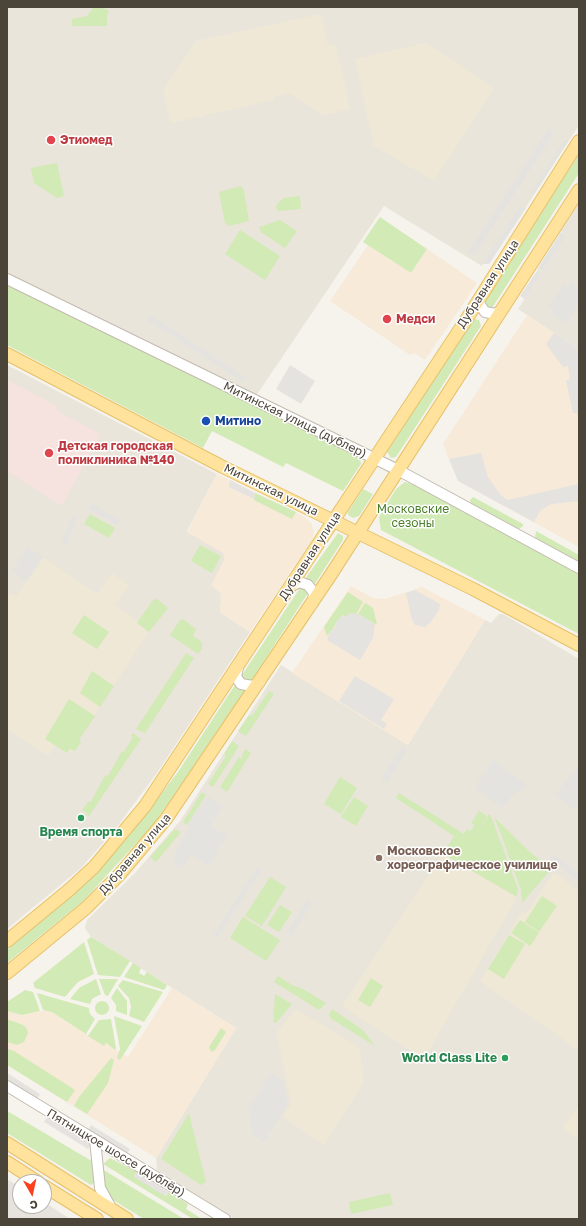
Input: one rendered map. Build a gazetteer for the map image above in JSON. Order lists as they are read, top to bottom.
{
  "streets": {
    "main road": ["Дубравная улица", "Митинская улица"],
    "street": ["Митинская улица (дублер)", "Пятницкое шоссе (дублёр)"]
  },
  "crossings": [
    ["Дубравная улица", "Митинская улица (дублер)"],
    ["Дубравная улица", "Митинская улица"]
  ],
  "parks": ["Московские сезоны"],
  "places": [
    "Этиомед",
    "Медси",
    "Митино",
    "Детская городская поликлиника №140",
    "Время спорта",
    "Московское хореографическое училище",
    "World Class Lite"
  ],
  "north": "bottom"
}
